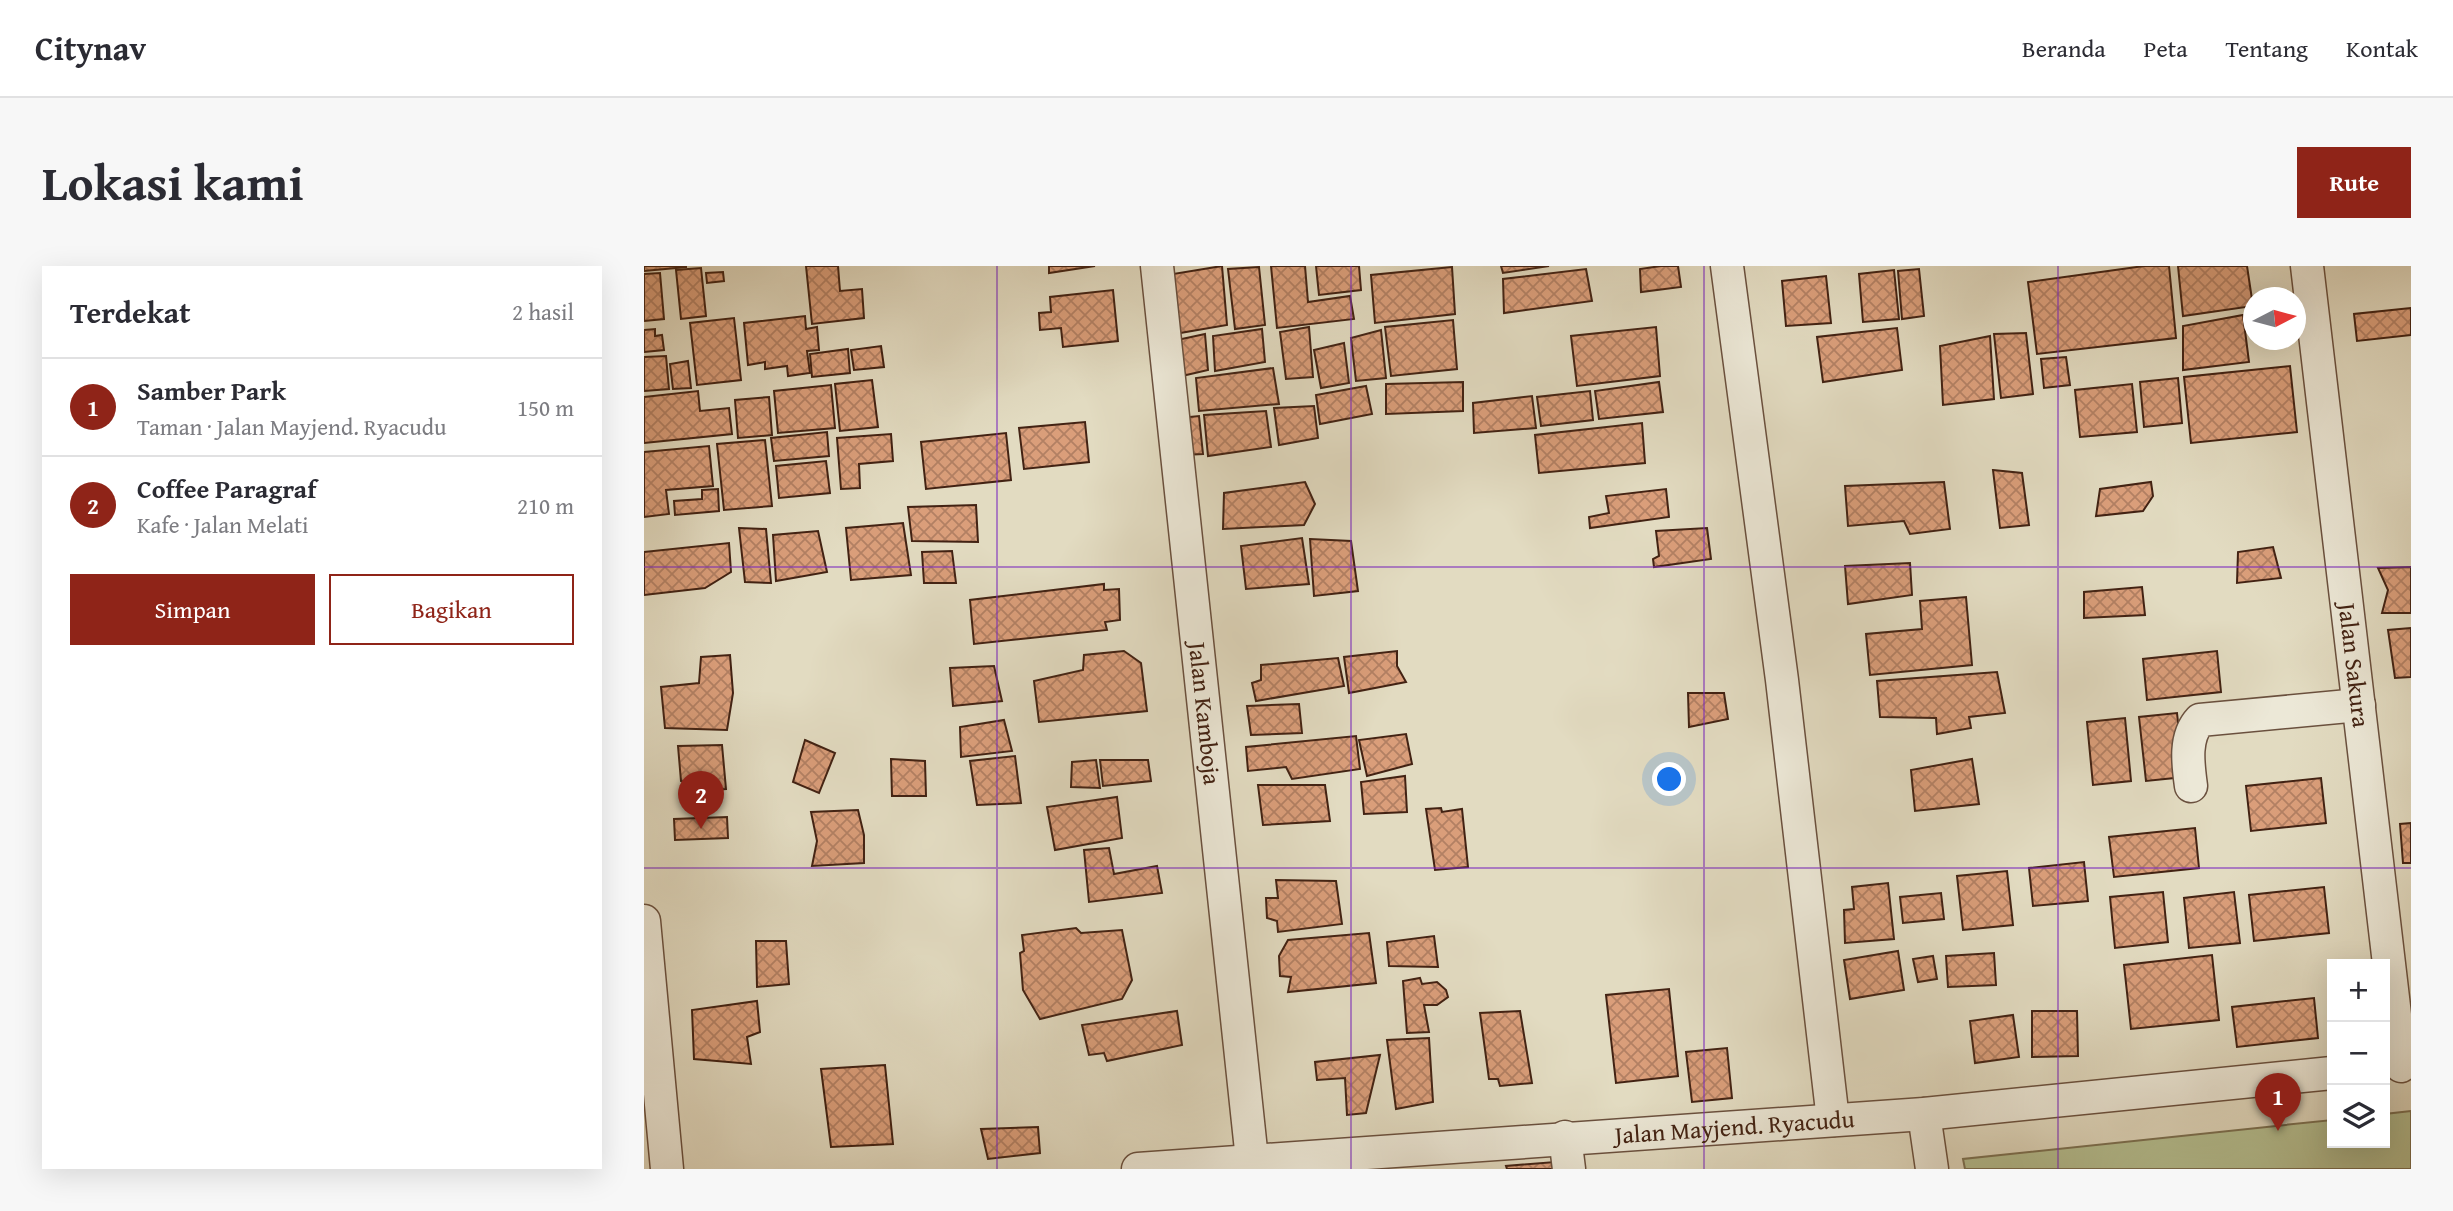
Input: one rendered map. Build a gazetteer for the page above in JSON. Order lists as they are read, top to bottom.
{
  "streets": {
    "street": ["Jalan Sakura", "Jalan Kamboja", "Jalan Mayjend. Ryacudu"]
  },
  "crossings": [
    ["Jalan Kamboja", "Jalan Mayjend. Ryacudu"]
  ],
  "north": "right",
  "page": {
    "header": "Citynav",
    "nav": [
      "Beranda",
      "Peta",
      "Tentang",
      "Kontak"
    ],
    "title": "Lokasi kami",
    "buttons": [
      "Rute",
      ["Simpan", "Bagikan"]
    ],
    "heading": ["Terdekat", "2 hasil"],
    "list": [
      {
        "mark": "1",
        "name": "Samber Park",
        "note": "Taman · Jalan Mayjend. Ryacudu",
        "value": "150 m"
      },
      {
        "mark": "2",
        "name": "Coffee Paragraf",
        "note": "Kafe · Jalan Melati",
        "value": "210 m"
      }
    ],
    "pins": ["2", "1"],
    "map_buttons": ["+", "−"]
  }
}
